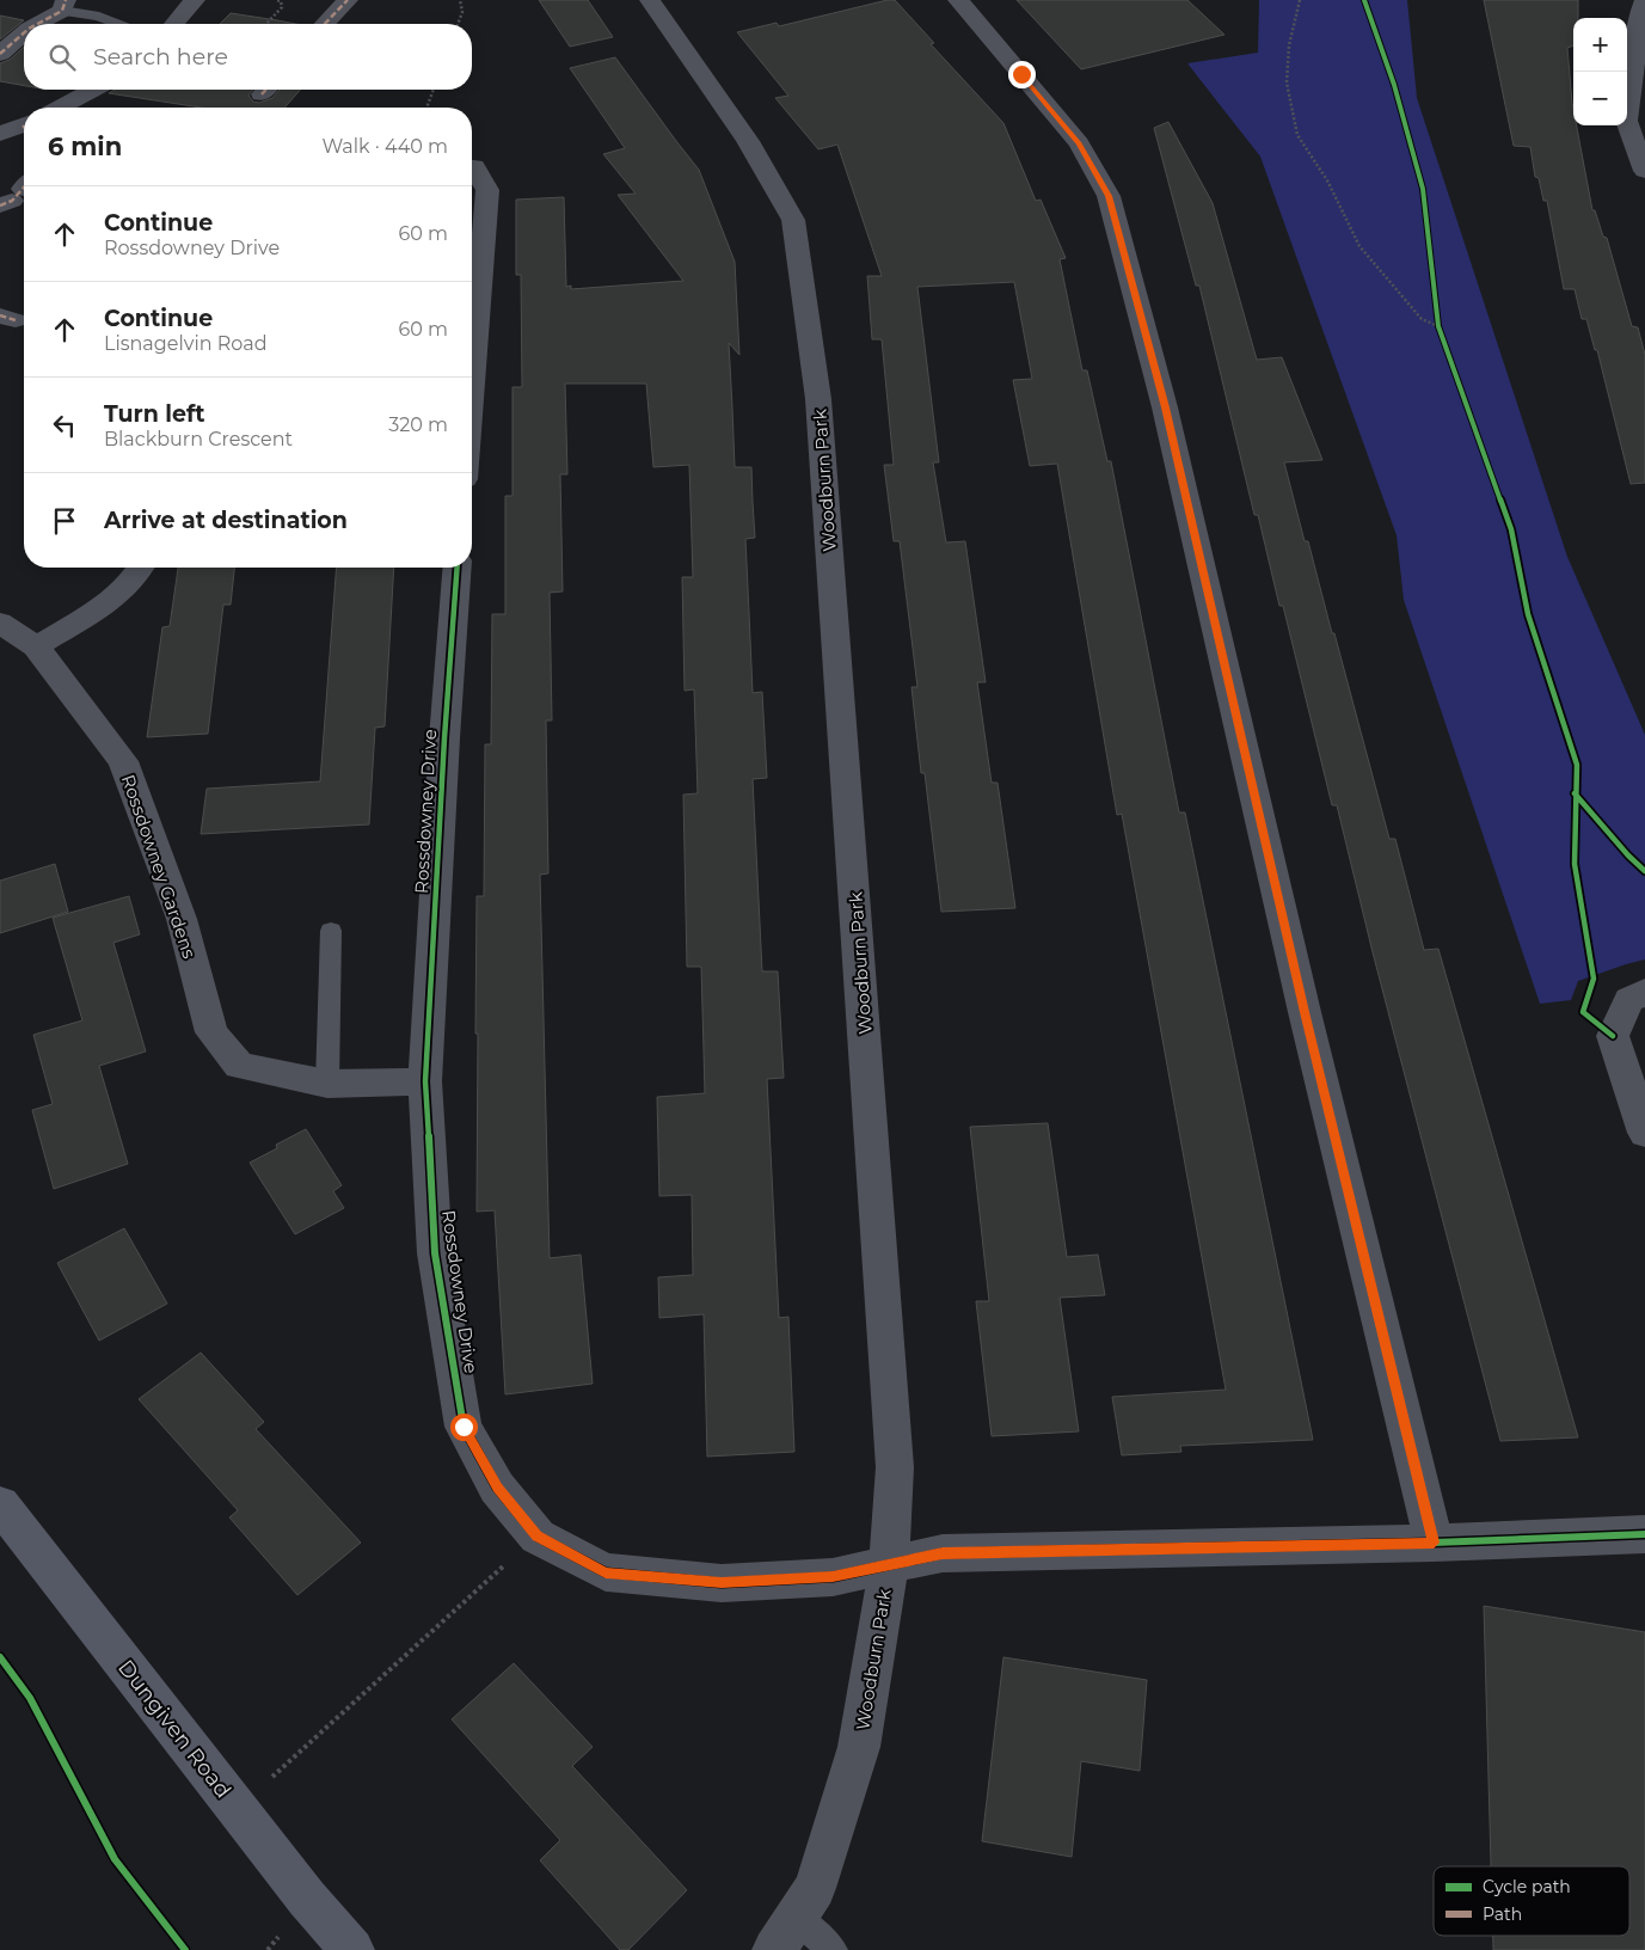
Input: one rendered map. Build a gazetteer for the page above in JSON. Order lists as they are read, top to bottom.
{
  "streets": {
    "highway": ["Dungiven Road"],
    "street": ["Woodburn Park", "Rossdowney Drive", "Rossdowney Gardens"]
  },
  "crossings": [
    ["Woodburn Park", "Rossdowney Drive"],
    ["Rossdowney Drive", "Rossdowney Gardens"]
  ],
  "legend": ["Cycle path", "Path"],
  "page": {
    "map_buttons": ["+", "−"],
    "search": "Search here",
    "heading": ["6 min", "Walk · 440 m"],
    "list": [
      ["Continue", "Rossdowney Drive", "60 m"],
      ["Continue", "Lisnagelvin Road", "60 m"],
      ["Turn left", "Blackburn Crescent", "320 m"],
      "Arrive at destination"
    ]
  }
}
